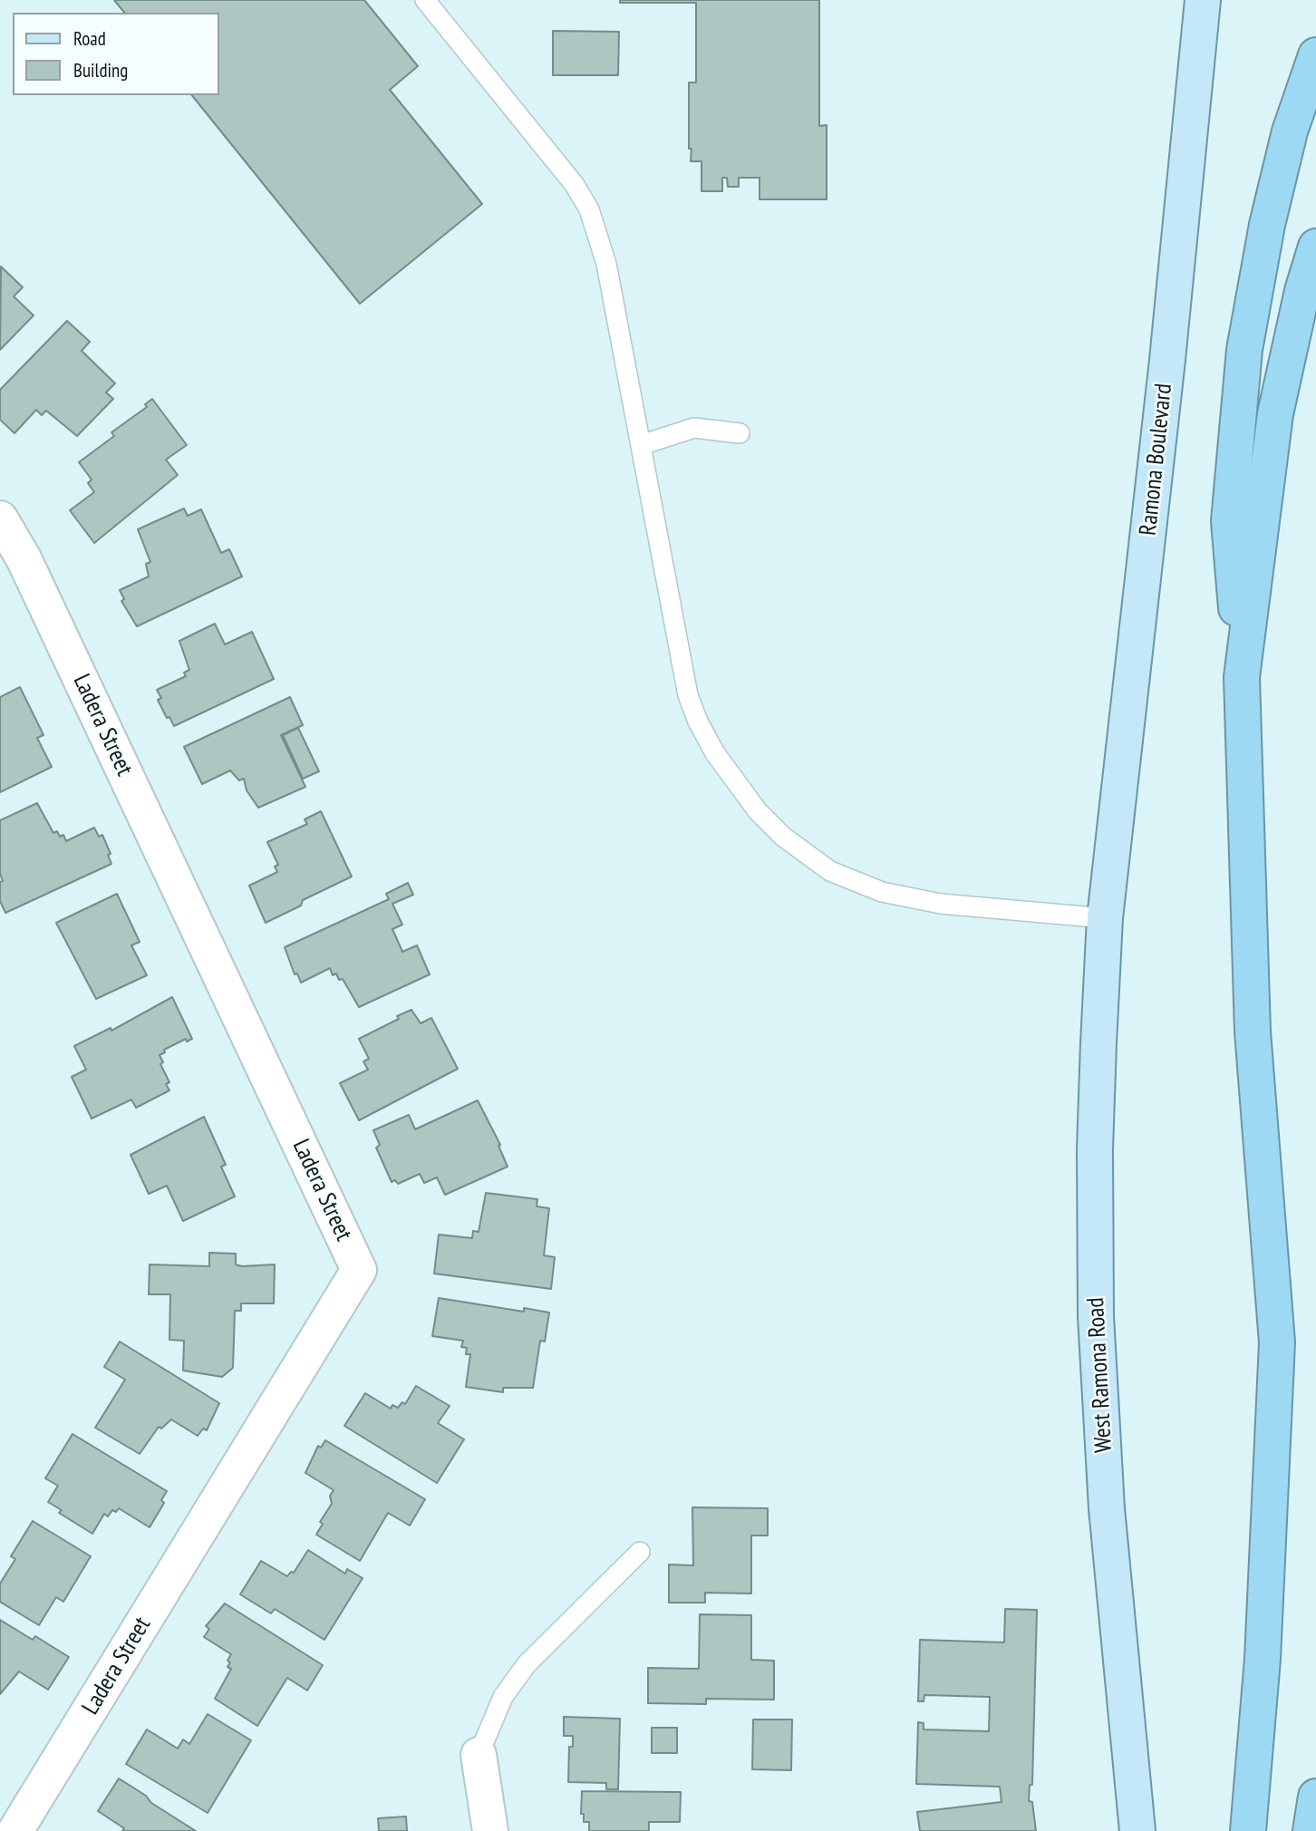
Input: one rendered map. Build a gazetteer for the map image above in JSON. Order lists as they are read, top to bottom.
{
  "streets": {
    "main road": ["Ramona Boulevard", "West Ramona Road"],
    "street": ["Ladera Street"]
  },
  "crossings": [
    ["Ramona Boulevard", "West Ramona Road"]
  ],
  "legend": ["Road", "Building"]
}
